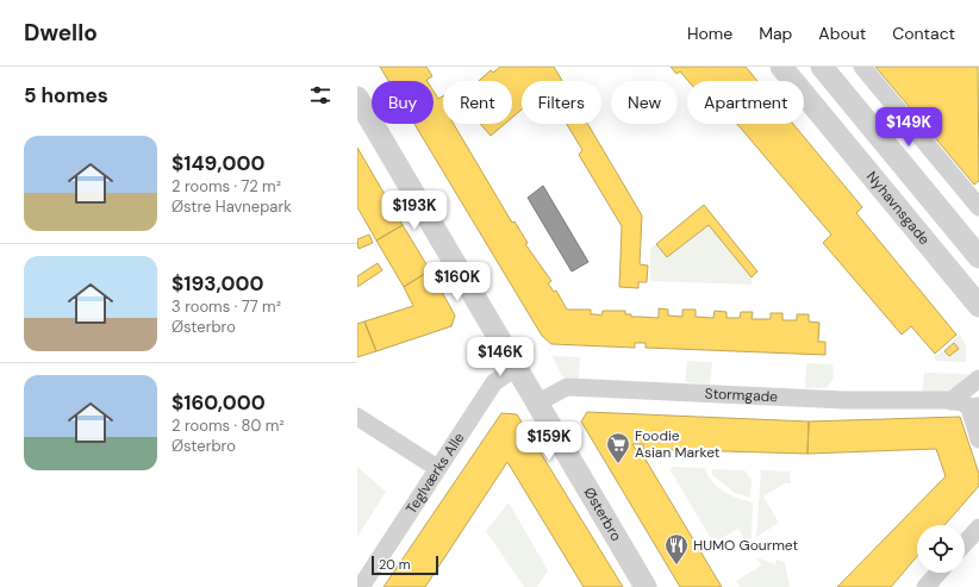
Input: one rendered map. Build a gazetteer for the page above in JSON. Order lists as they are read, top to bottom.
{
  "streets": {
    "street": [
      "Nyhavnsgade",
      "Stormgade",
      "Teglværks Alle",
      "Østerbro"
    ]
  },
  "crossings": [
    ["Stormgade", "Østerbro"],
    ["Teglværks Alle", "Østerbro"]
  ],
  "places": {
    "supermarket": ["Foodie Asian Market"],
    "restaurant": ["HUMO Gourmet"]
  },
  "scale_bar": "20 m",
  "page": {
    "header": "Dwello",
    "nav": [
      "Home",
      "Map",
      "About",
      "Contact"
    ],
    "heading": "5 homes",
    "chip": [
      "Buy",
      "Rent",
      "Filters",
      "New",
      "Apartment"
    ],
    "price": [
      "$149K",
      "$193K",
      "$160K",
      "$146K",
      "$159K"
    ],
    "list": [
      {
        "name": "$149,000",
        "note": "2 rooms · 72 m² · Østre Havnepark"
      },
      {
        "name": "$193,000",
        "note": "3 rooms · 77 m² · Østerbro"
      },
      {
        "name": "$160,000",
        "note": "2 rooms · 80 m² · Østerbro"
      }
    ],
    "scale": "20 m"
  }
}
